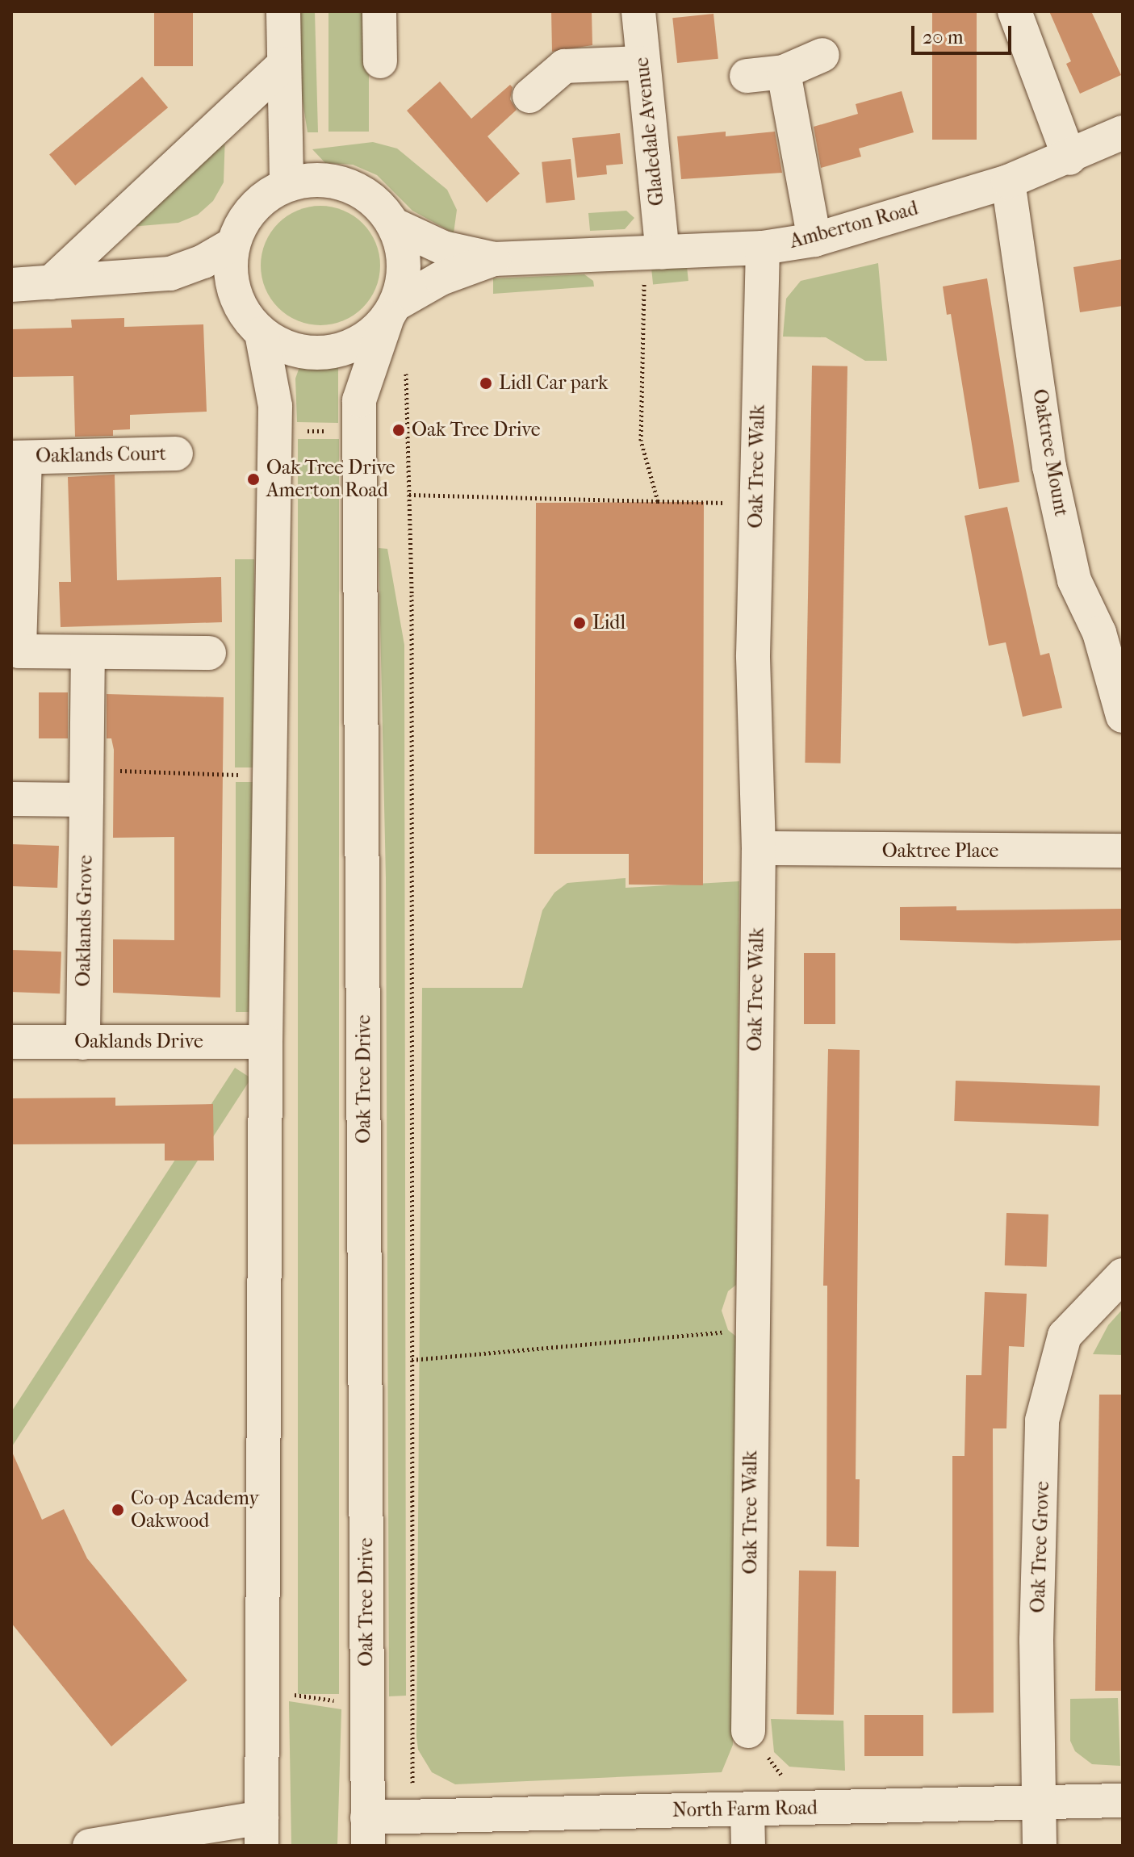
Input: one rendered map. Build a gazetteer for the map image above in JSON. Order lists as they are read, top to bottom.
{
  "streets": {
    "street": [
      "Gladedale Avenue",
      "Amberton Road",
      "Oaktree Mount",
      "Oaklands Court",
      "Oak Tree Walk",
      "Oaktree Place",
      "Oaklands Grove",
      "Oaklands Drive",
      "Oak Tree Drive",
      "Oak Tree Grove",
      "North Farm Road"
    ]
  },
  "crossings": [
    ["Gladedale Avenue", "Amberton Road"],
    ["Amberton Road", "Oaktree Mount"],
    ["Amberton Road", "Oak Tree Walk"],
    ["Amberton Road", "Oak Tree Drive"],
    ["Oaklands Court", "Oaklands Grove"],
    ["Oak Tree Walk", "Oaktree Place"],
    ["Oaklands Grove", "Oaklands Drive"],
    ["Oaklands Drive", "Oak Tree Drive"],
    ["Oak Tree Drive", "North Farm Road"],
    ["Oak Tree Grove", "North Farm Road"]
  ],
  "places": [
    "Lidl Car park",
    "Oak Tree Drive",
    "Oak Tree Drive Amerton Road",
    "Lidl",
    "Co-op Academy Oakwood"
  ],
  "scale_bar": "20 m"
}
